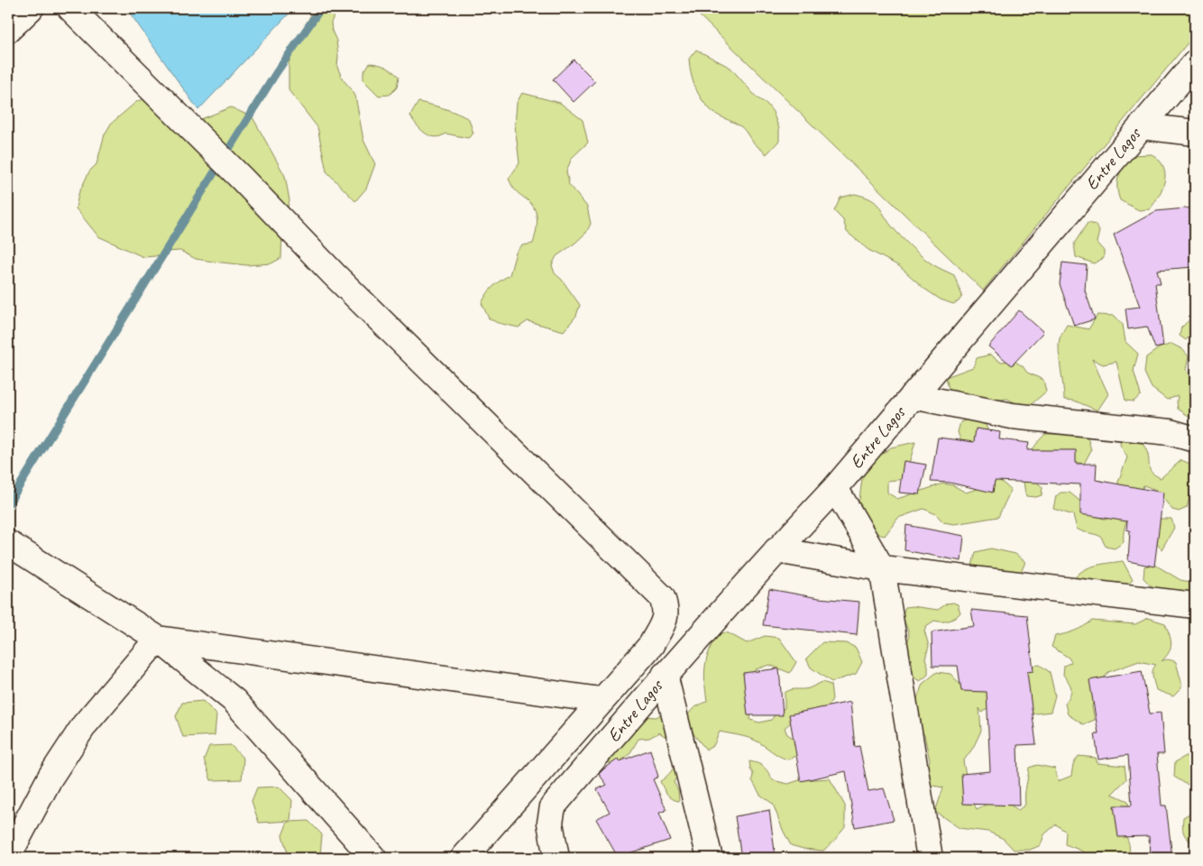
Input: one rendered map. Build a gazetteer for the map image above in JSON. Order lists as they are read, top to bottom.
{
  "streets": {
    "street": ["Entre Lagos"]
  }
}
